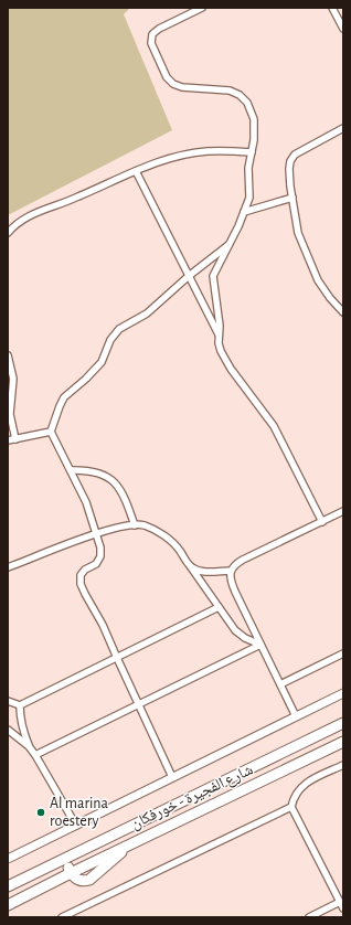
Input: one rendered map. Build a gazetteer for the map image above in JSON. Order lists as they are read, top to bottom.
{
  "streets": {
    "highway": ["شارع الفجيرة - خورفكان"]
  },
  "places": ["Al marina roestery"]
}
